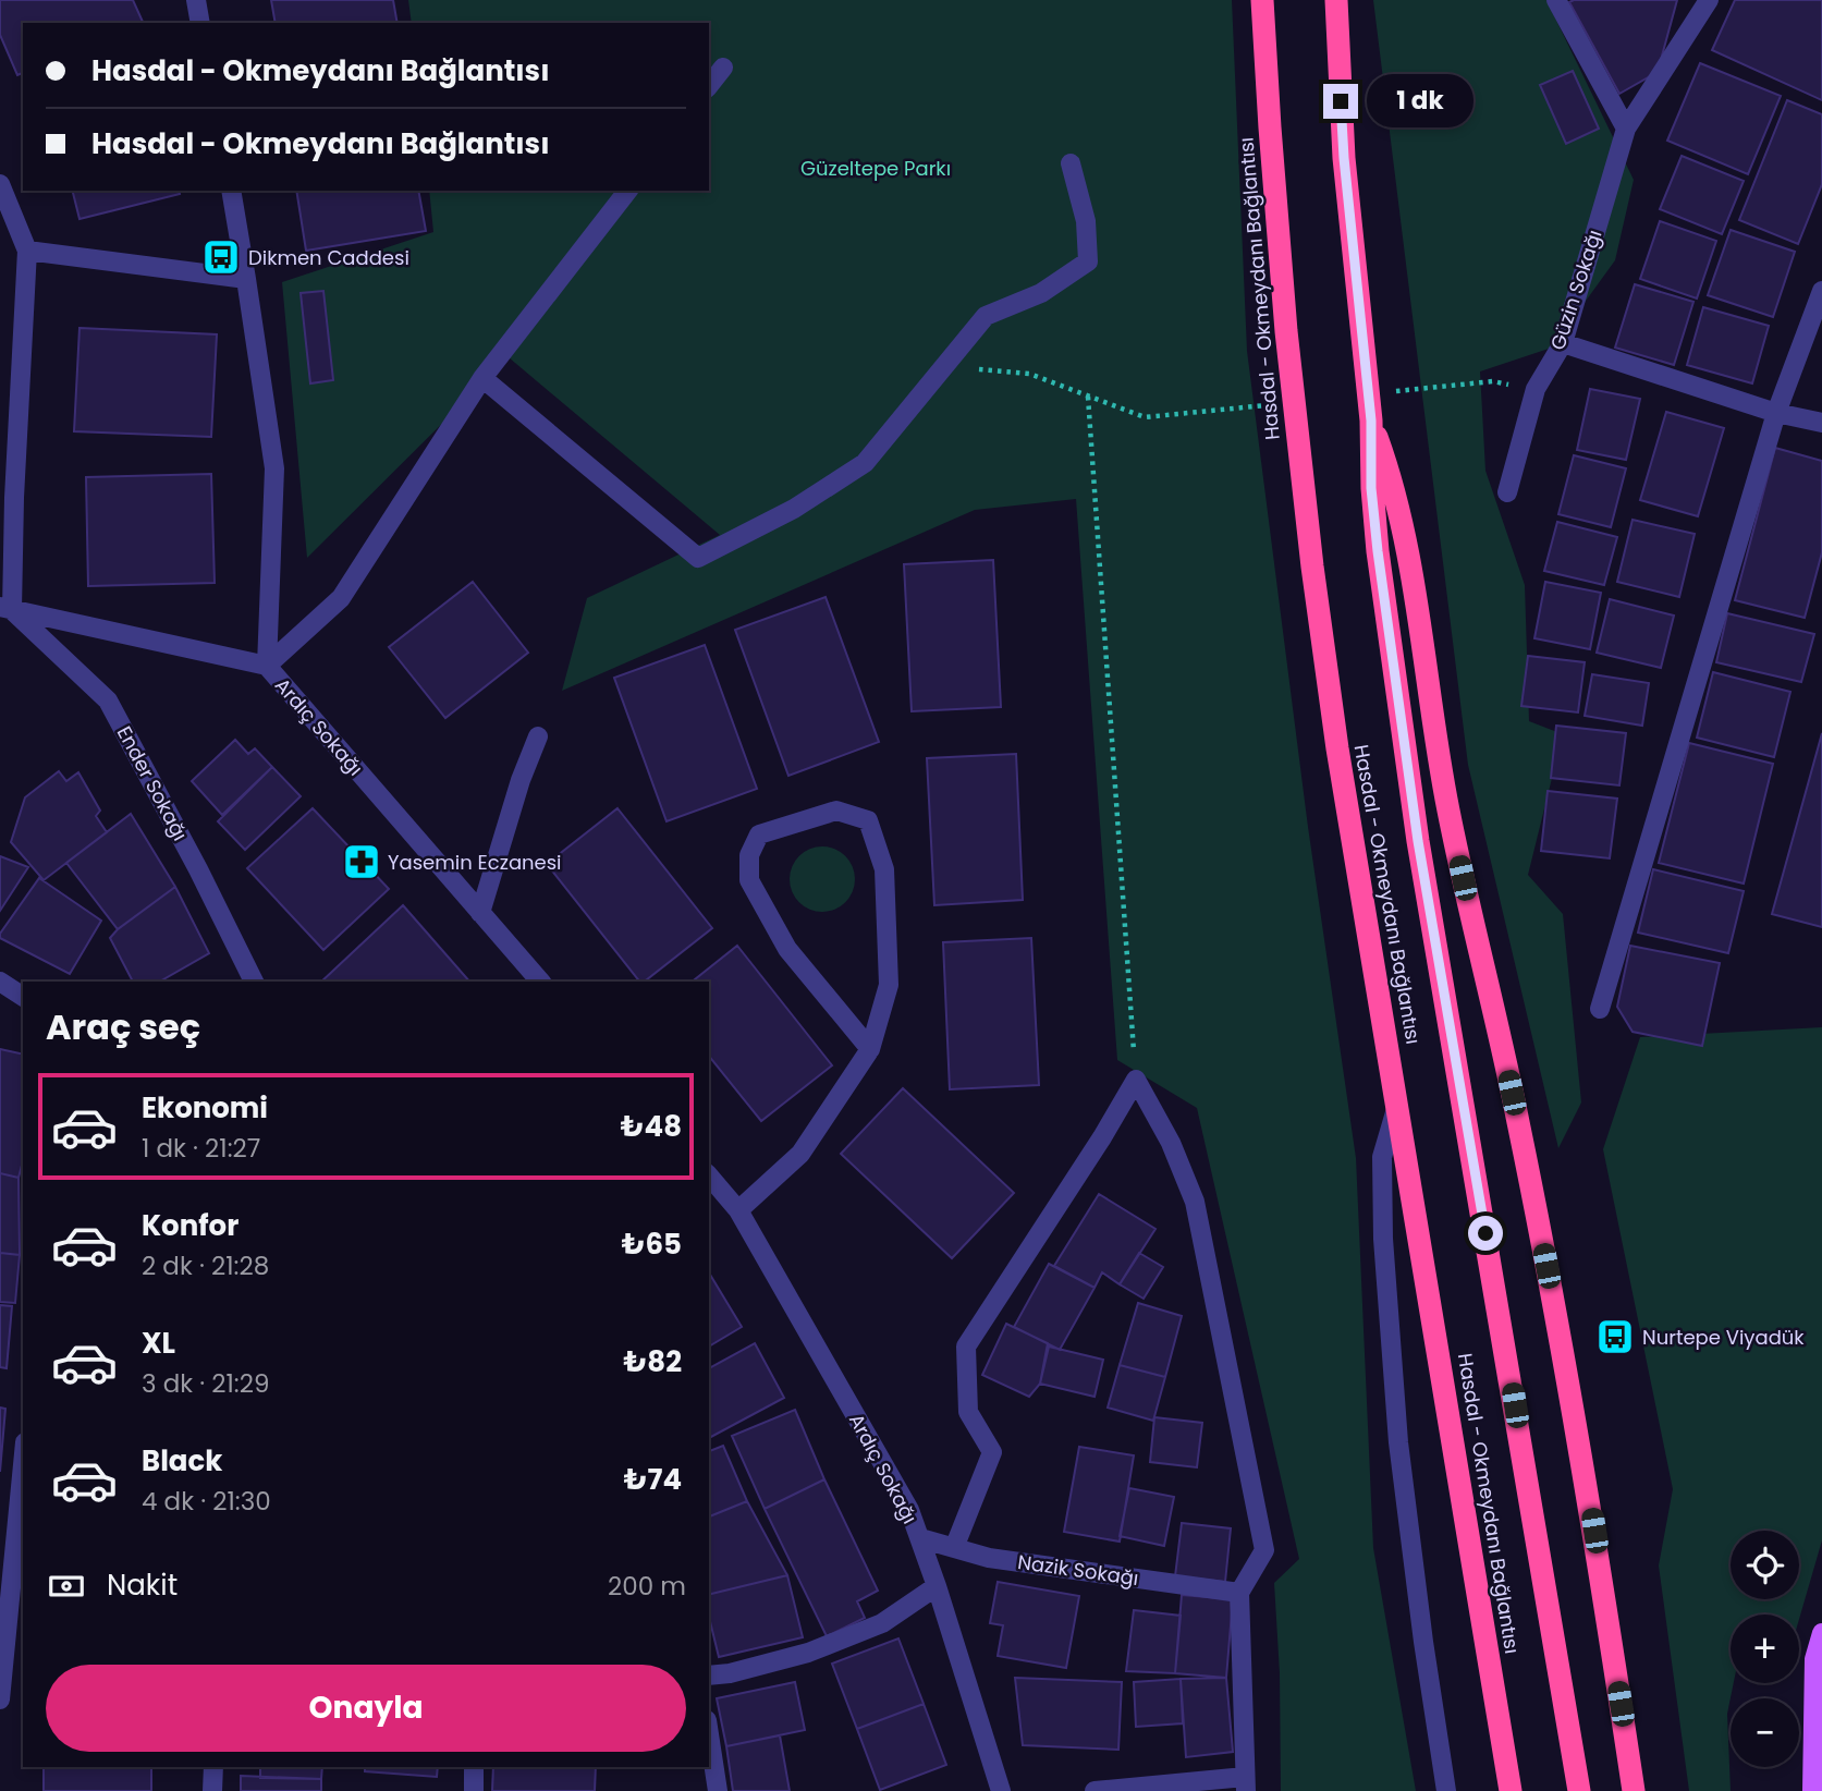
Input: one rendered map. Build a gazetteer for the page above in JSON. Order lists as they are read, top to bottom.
{
  "streets": {
    "highway": ["Hasdal - Okmeydanı Bağlantısı"],
    "street": [
      "Güzin Sokağı",
      "Ardıç Sokağı",
      "Ender Sokağı",
      "Nazik Sokağı"
    ]
  },
  "crossings": [
    ["Ardıç Sokağı", "Ender Sokağı"],
    ["Ardıç Sokağı", "Nazik Sokağı"]
  ],
  "parks": ["Güzeltepe Parkı"],
  "places": {
    "bus stop": ["Dikmen Caddesi", "Nurtepe Viyadük"],
    "pharmacy": ["Yasemin Eczanesi"]
  },
  "page": {
    "banner": ["Hasdal - Okmeydanı Bağlantısı", "Hasdal - Okmeydanı Bağlantısı"],
    "bubble": "1 dk",
    "heading": "Araç seç",
    "list": [
      {
        "name": "Ekonomi",
        "note": "1 dk · 21:27",
        "value": "₺48"
      },
      {
        "name": "Konfor",
        "note": "2 dk · 21:28",
        "value": "₺65"
      },
      {
        "name": "XL",
        "note": "3 dk · 21:29",
        "value": "₺82"
      },
      {
        "name": "Black",
        "note": "4 dk · 21:30",
        "value": "₺74"
      }
    ],
    "map_buttons": ["+", "−"],
    "pay": ["Nakit", "200 m"],
    "buttons": "Onayla"
  }
}
